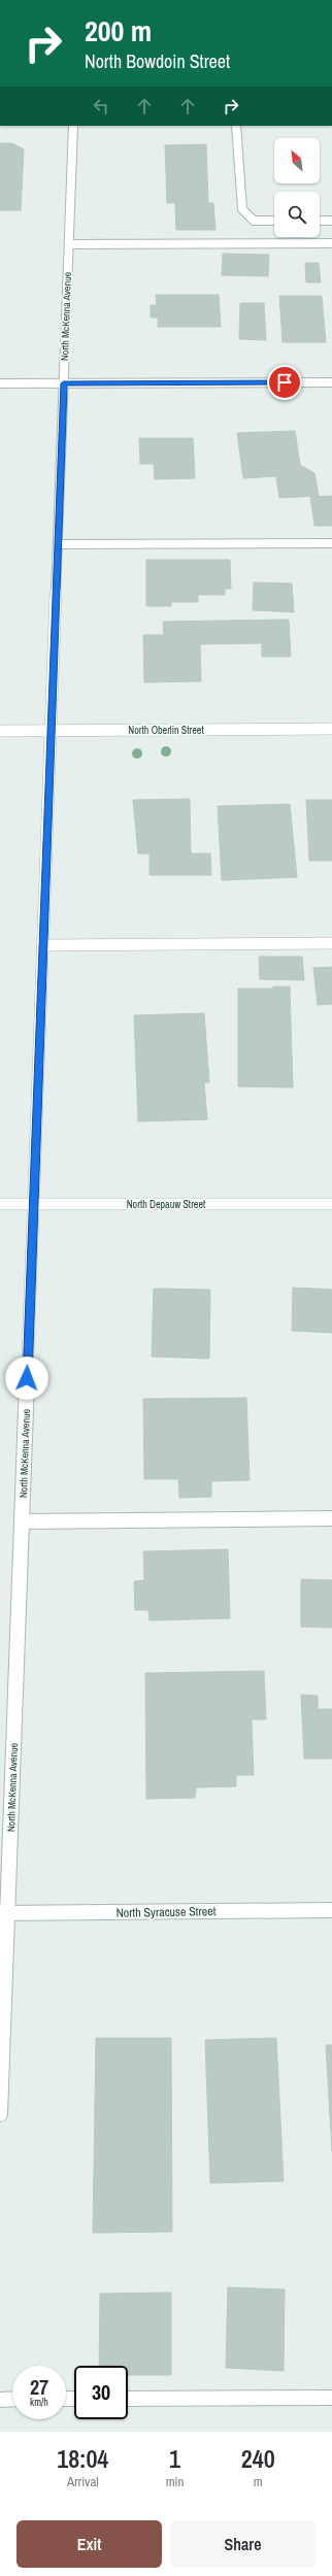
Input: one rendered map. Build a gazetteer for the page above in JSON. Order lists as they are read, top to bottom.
{
  "streets": {
    "street": [
      "North McKenna Avenue",
      "North Oberlin Street",
      "North Depauw Street",
      "North Syracuse Street"
    ]
  },
  "crossings": [
    ["North McKenna Avenue", "North Oberlin Street"],
    ["North McKenna Avenue", "North Depauw Street"],
    ["North McKenna Avenue", "North Syracuse Street"]
  ],
  "north": "top left",
  "page": {
    "turn": ["200 m", "North Bowdoin Street"],
    "speed": "27 km/h",
    "limit": "30",
    "eta": [
      "18:04",
      "Arrival",
      "1",
      "min",
      "240",
      "m"
    ],
    "buttons": ["Exit", "Share"]
  }
}
